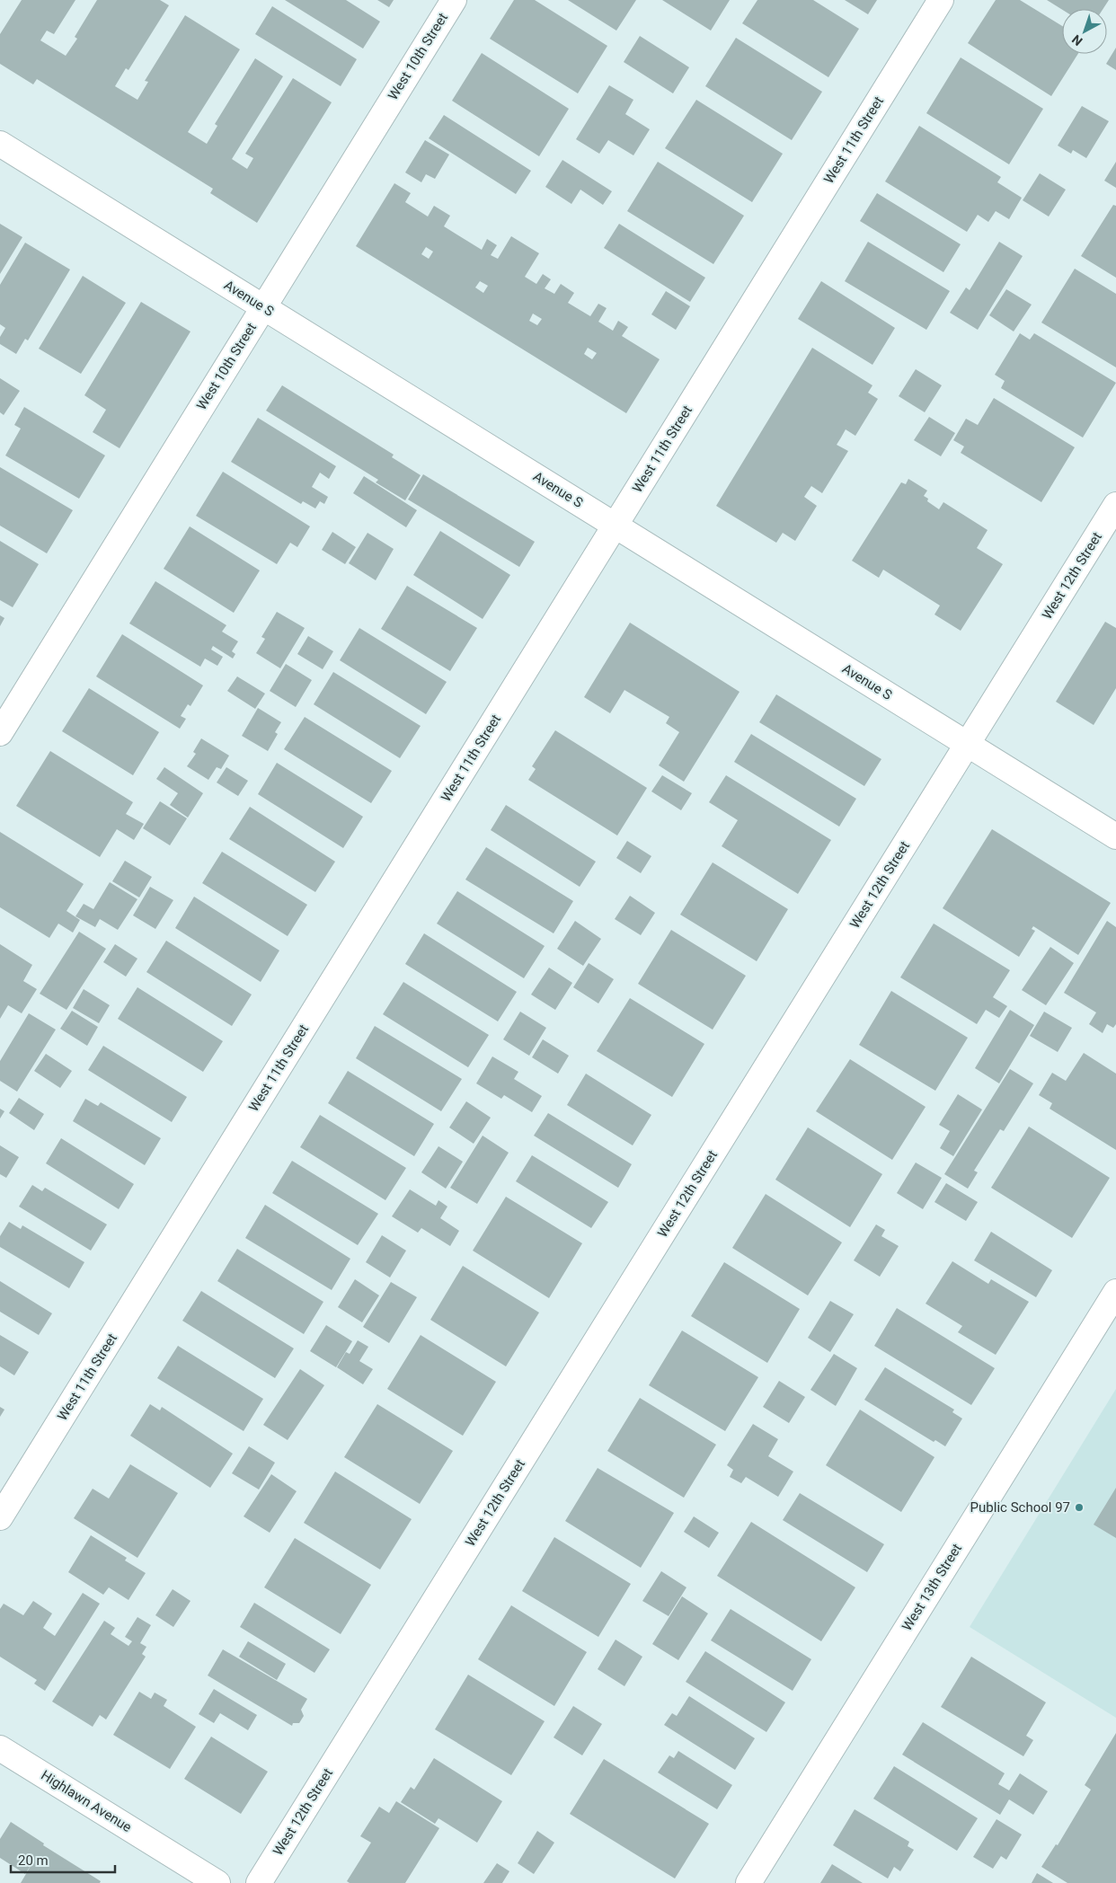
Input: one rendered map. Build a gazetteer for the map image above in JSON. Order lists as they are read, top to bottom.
{
  "streets": {
    "street": [
      "West 10th Street",
      "West 11th Street",
      "Avenue S",
      "West 12th Street",
      "West 13th Street",
      "Highlawn Avenue"
    ]
  },
  "crossings": [
    ["West 10th Street", "Avenue S"],
    ["West 11th Street", "Avenue S"],
    ["Avenue S", "West 12th Street"]
  ],
  "places": ["Public School 97"],
  "scale_bar": "20 m",
  "north": "bottom left"
}
